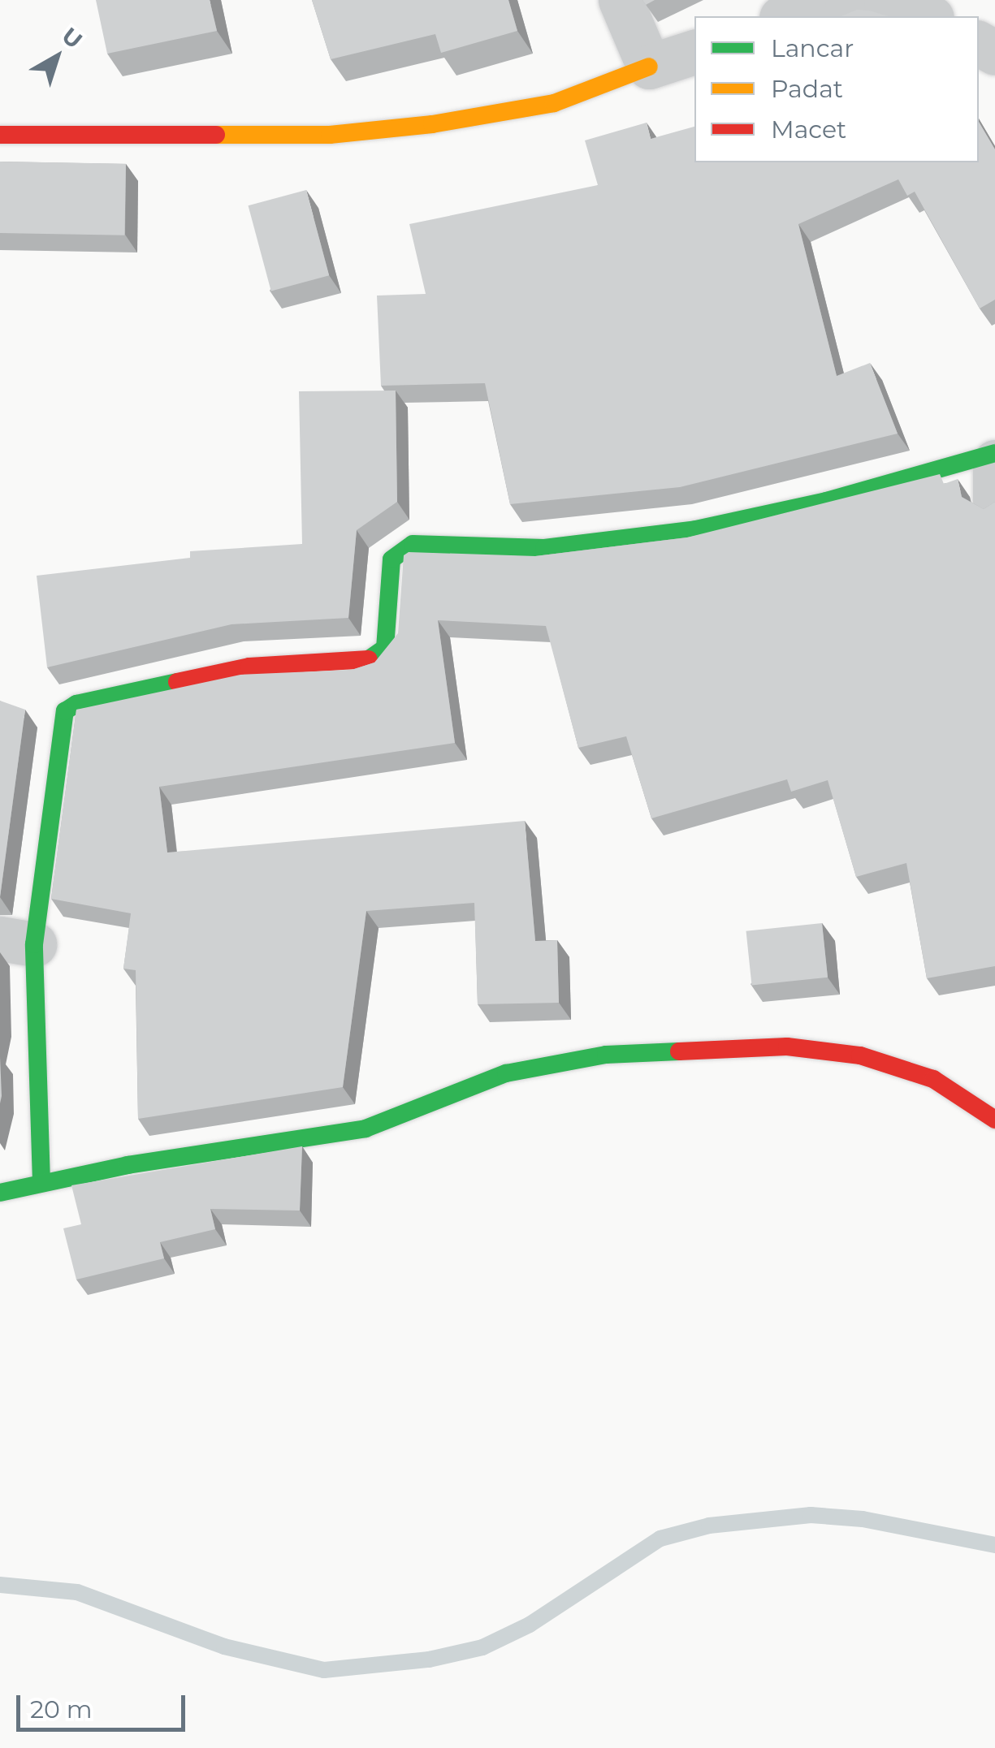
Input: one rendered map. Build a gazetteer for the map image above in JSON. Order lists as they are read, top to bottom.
{
  "legend": ["Lancar", "Padat", "Macet"],
  "scale_bar": "20 m",
  "north": "top right"
}
